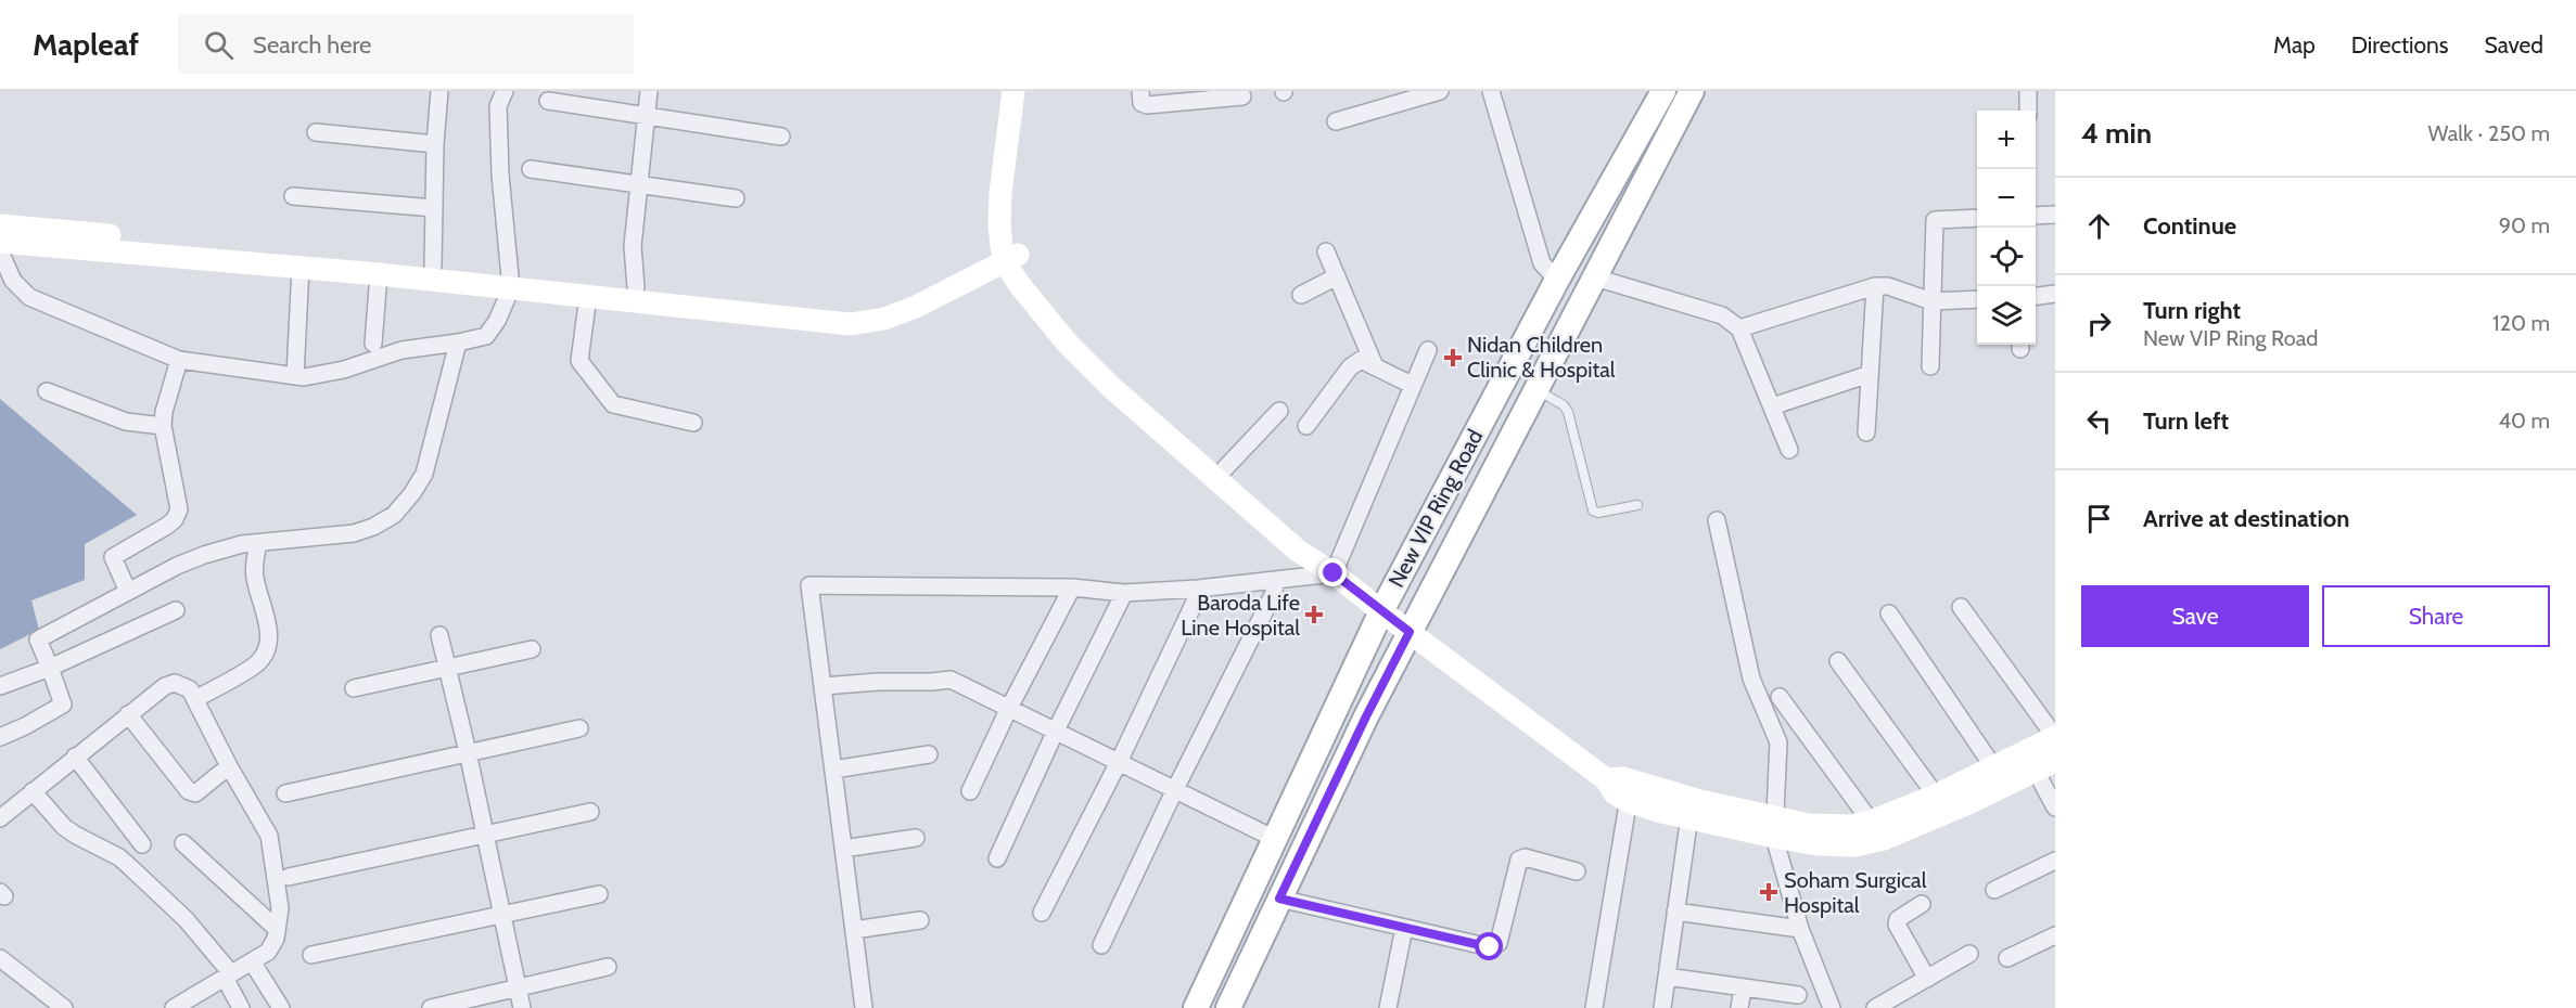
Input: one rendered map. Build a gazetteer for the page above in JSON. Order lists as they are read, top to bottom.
{
  "streets": {
    "main road": ["New VIP Ring Road"]
  },
  "places": {
    "health": ["Nidan Children Clinic & Hospital", "Baroda Life Line Hospital", "Soham Surgical Hospital"]
  },
  "page": {
    "header": "Mapleaf",
    "search": "Search here",
    "nav": ["Map", "Directions", "Saved"],
    "heading": ["4 min", "Walk · 250 m"],
    "map_buttons": ["+", "−"],
    "list": [
      ["Continue", "90 m"],
      ["Turn right", "New VIP Ring Road", "120 m"],
      ["Turn left", "40 m"],
      "Arrive at destination"
    ],
    "buttons": ["Save", "Share"]
  }
}
